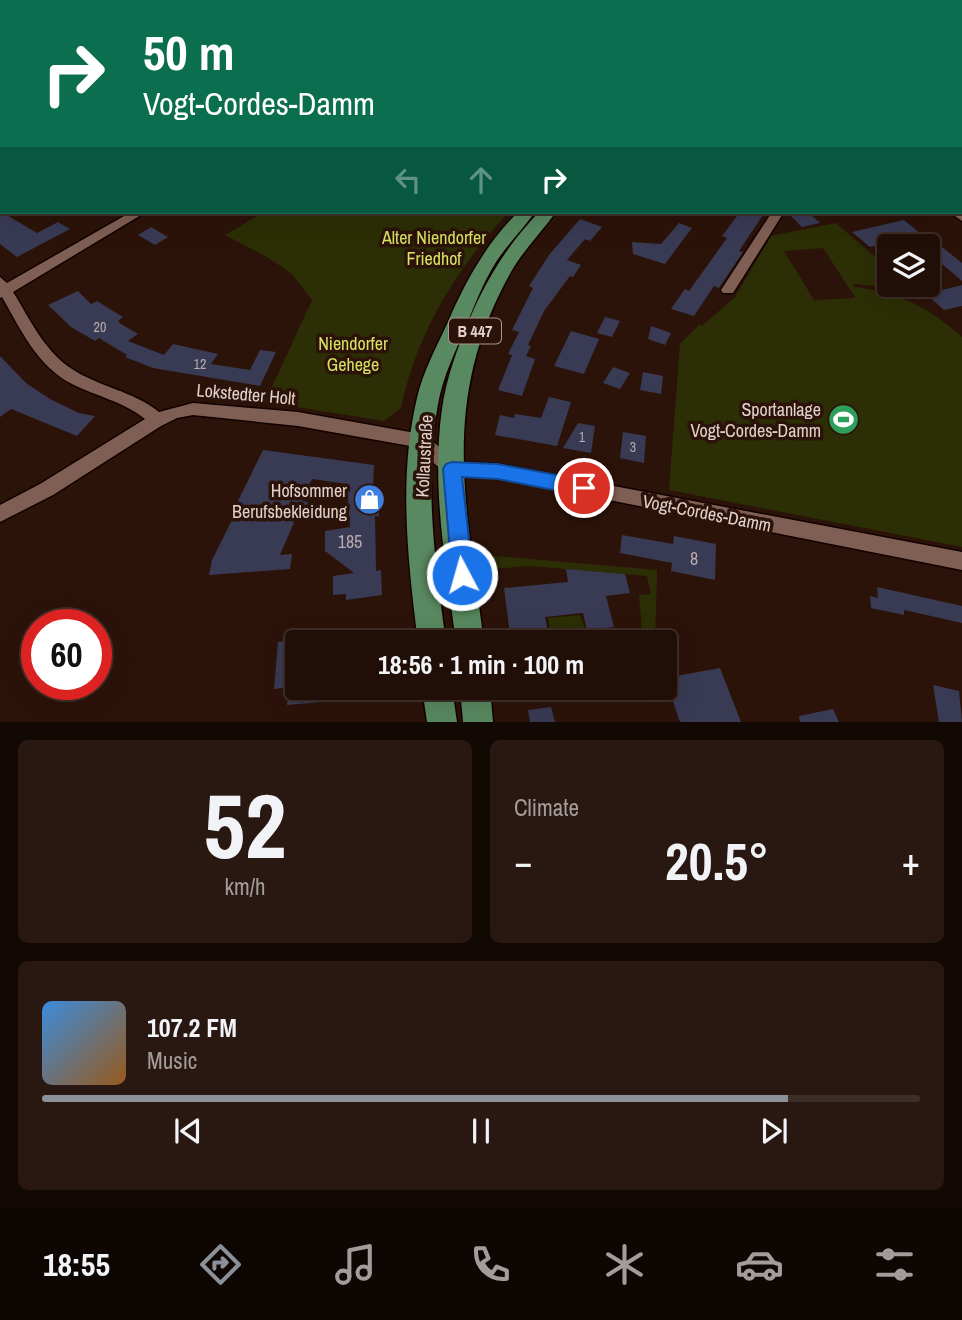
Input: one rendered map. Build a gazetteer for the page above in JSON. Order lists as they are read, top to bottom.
{
  "streets": {
    "main road": ["B 447", "Kollaustraße"],
    "street": ["Lokstedter Holt", "Vogt-Cordes-Damm"]
  },
  "crossings": [
    ["Lokstedter Holt", "Kollaustraße"],
    ["Kollaustraße", "Vogt-Cordes-Damm"]
  ],
  "parks": ["Alter Niendorfer Friedhof", "Niendorfer Gehege"],
  "places": {
    "sports": ["Sportanlage Vogt-Cordes-Damm"],
    "shop": ["Hofsommer Berufsbekleidung"]
  },
  "house_numbers": [
    "20",
    "12",
    "1",
    "3",
    "185",
    "8"
  ],
  "page": {
    "turn": ["50 m", "Vogt-Cordes-Damm"],
    "limit": "60",
    "trip": "18:56 · 1 min · 100 m",
    "tile": [
      ["52", "km/h"],
      "Climate"
    ],
    "heat": ["−", "20.5°", "+"],
    "song": ["107.2 FM", "Music"],
    "tabs": "18:55"
  }
}
